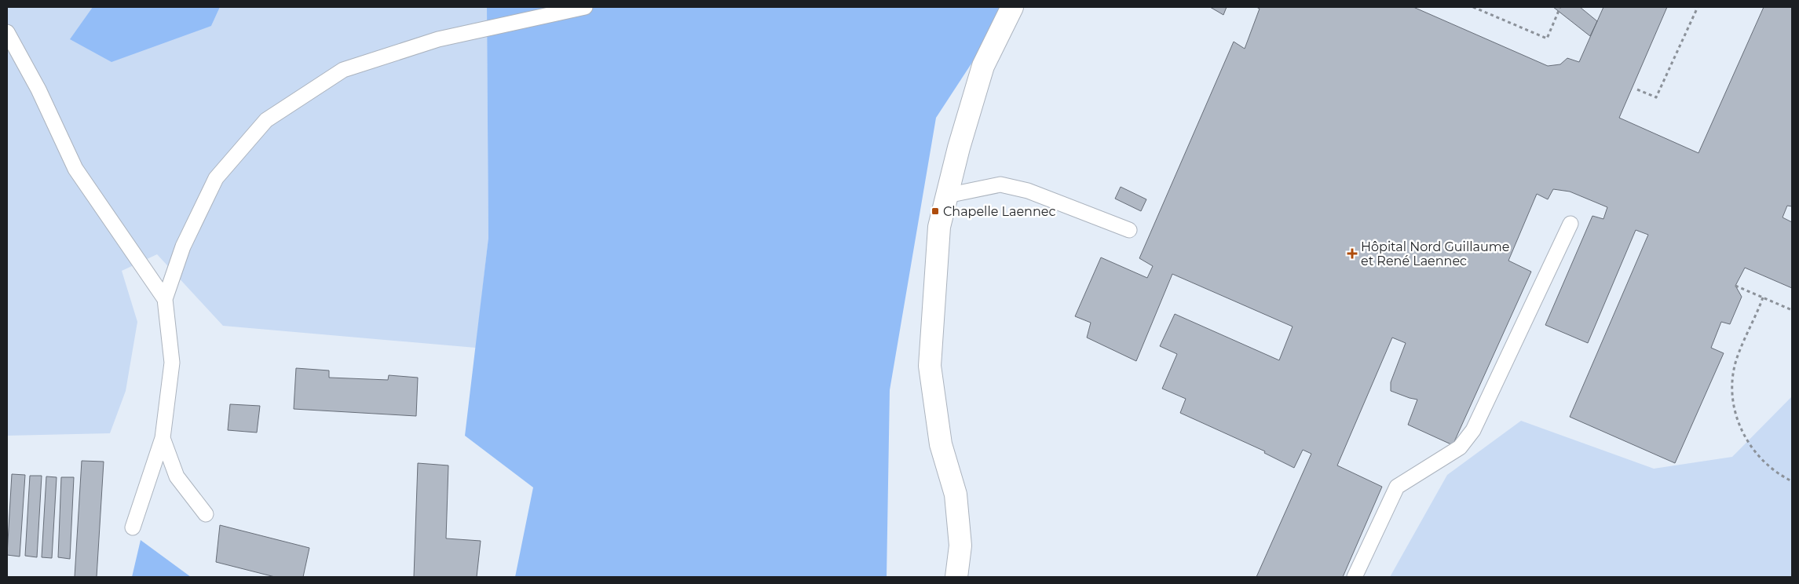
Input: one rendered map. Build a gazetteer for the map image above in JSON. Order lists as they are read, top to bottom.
{
  "places": {
    "transit": ["Chapelle Laennec"],
    "health": ["Hôpital Nord Guillaume et René Laennec"]
  }
}
